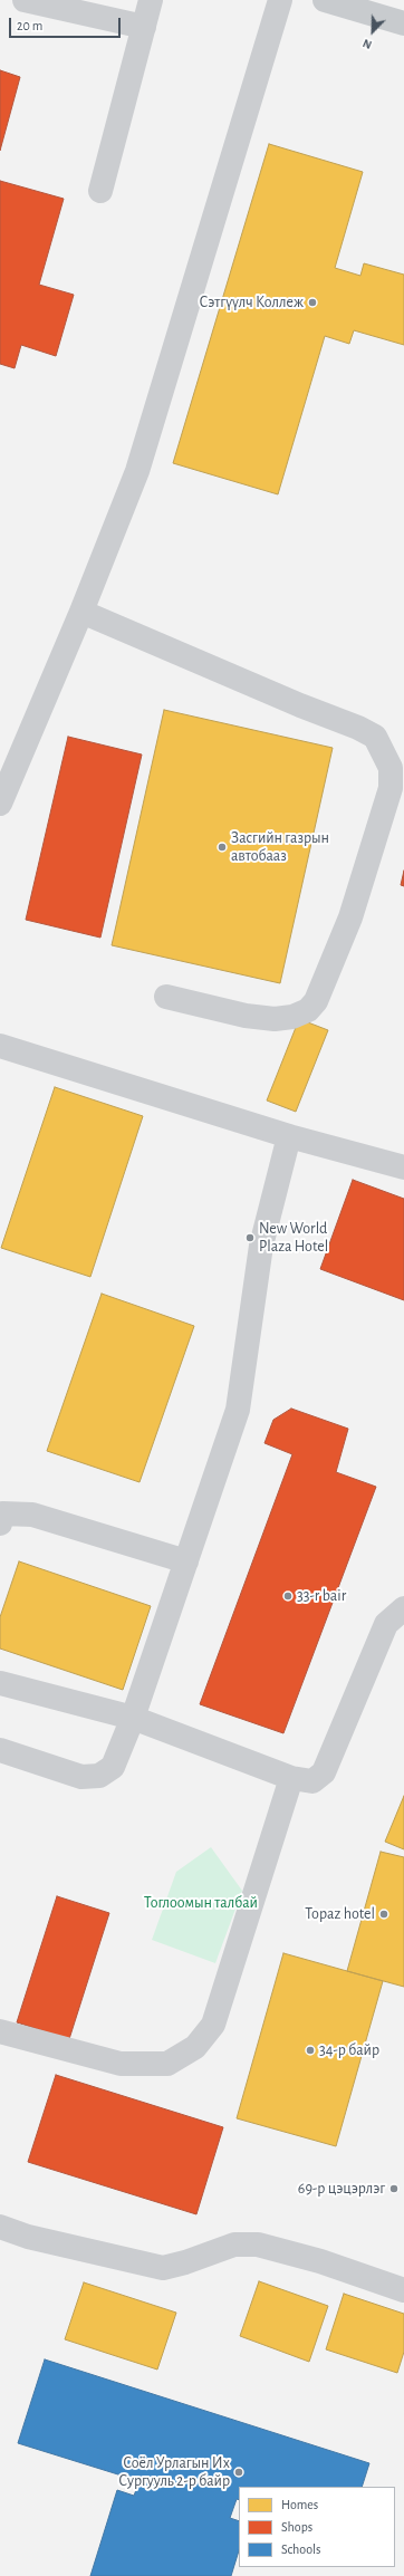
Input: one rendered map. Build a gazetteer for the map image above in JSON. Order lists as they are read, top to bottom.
{
  "parks": ["Тоглоомын талбай"],
  "places": [
    "Сэтгүүлч Коллеж",
    "Засгийн газрын автобааз",
    "New World Plaza Hotel",
    "33-r bair",
    "Topaz hotel",
    "34-р байр",
    "69-р цэцэрлэг",
    "Соёл Урлагын Их Сургууль 2-р байр"
  ],
  "legend": ["Homes", "Shops", "Schools"],
  "scale_bar": "20 m",
  "north": "bottom left"
}
